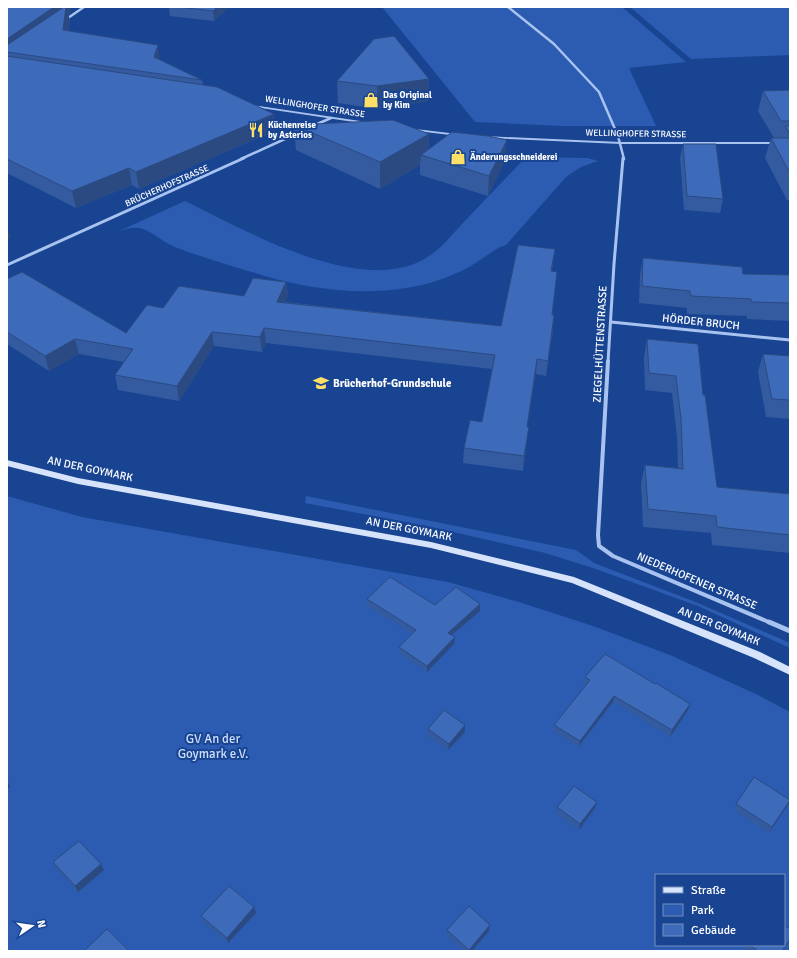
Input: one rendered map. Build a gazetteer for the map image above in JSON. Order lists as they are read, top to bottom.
{
  "streets": {
    "main road": ["AN DER GOYMARK"],
    "street": [
      "WELLINGHOFER STRASSE",
      "BRÜCHERHOFSTRASSE",
      "HÖRDER BRUCH",
      "ZIEGELHÜTTENSTRASSE",
      "NIEDERHOFENER STRASSE"
    ]
  },
  "crossings": [
    ["WELLINGHOFER STRASSE", "ZIEGELHÜTTENSTRASSE"],
    ["HÖRDER BRUCH", "ZIEGELHÜTTENSTRASSE"],
    ["ZIEGELHÜTTENSTRASSE", "NIEDERHOFENER STRASSE"]
  ],
  "parks": ["GV An der Goymark e.V."],
  "places": {
    "shop": ["Das Original by Kim", "Änderungsschneiderei"],
    "restaurant": ["Küchenreise by Asterios"],
    "school or university": ["Brücherhof-Grundschule"]
  },
  "legend": ["Straße", "Park", "Gebäude"],
  "north": "right"
}
